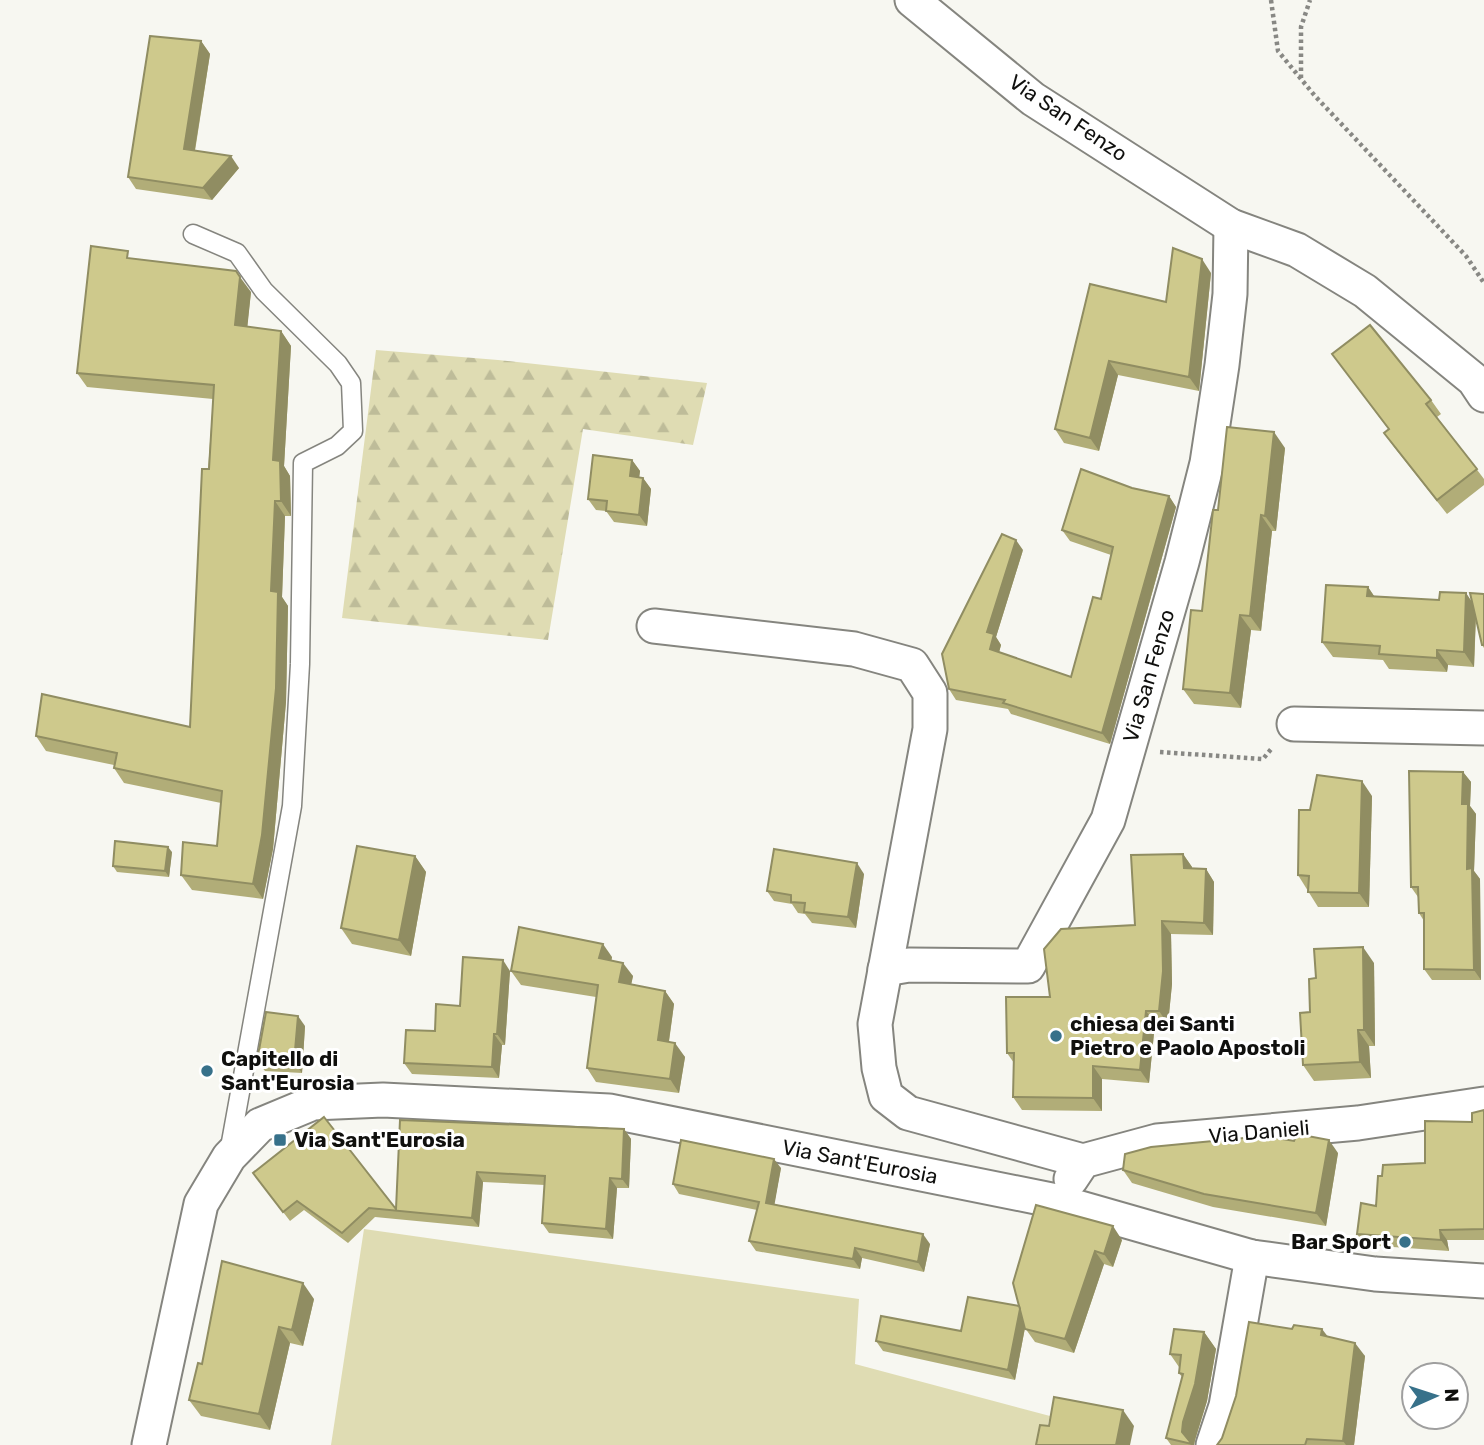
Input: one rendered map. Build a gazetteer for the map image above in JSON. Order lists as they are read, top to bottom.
{
  "streets": {
    "street": ["Via San Fenzo", "Via Danieli", "Via Sant'Eurosia"]
  },
  "places": {
    "other": ["chiesa dei Santi Pietro e Paolo Apostoli", "Capitello di Sant'Eurosia", "Bar Sport"],
    "transit": ["Via Sant'Eurosia"]
  },
  "north": "right"
}
